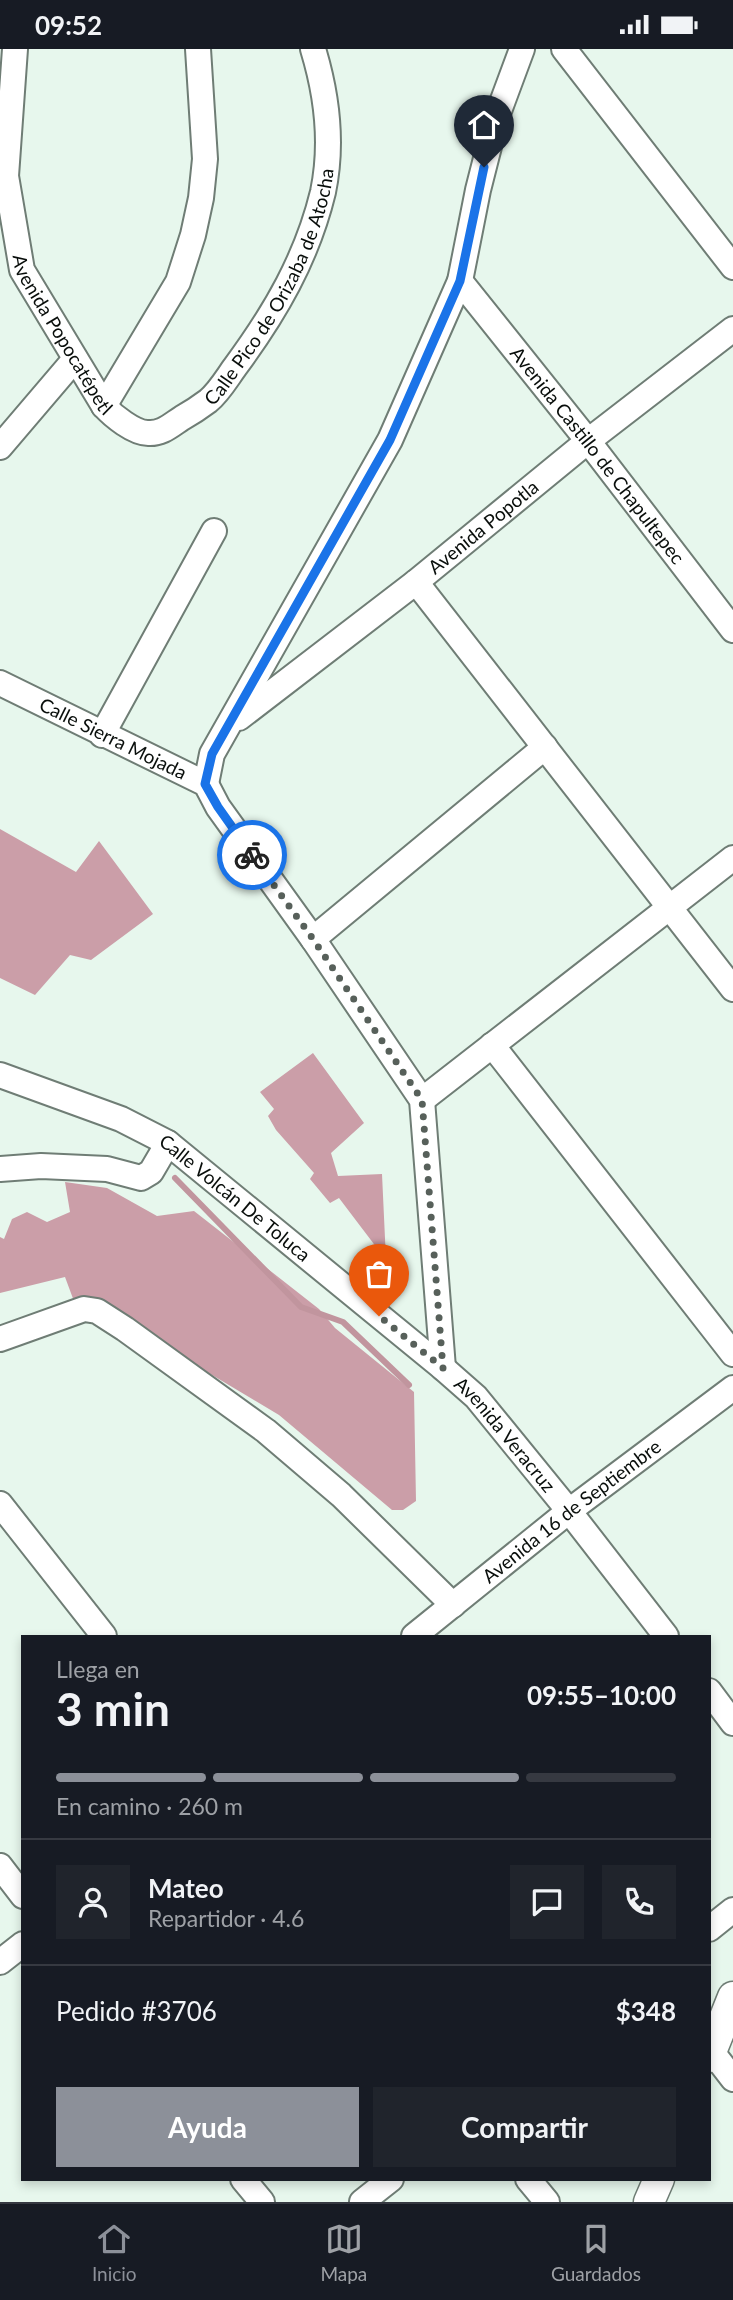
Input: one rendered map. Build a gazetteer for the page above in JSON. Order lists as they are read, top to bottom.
{
  "streets": {
    "street": [
      "Calle Pico de Orizaba de Atocha",
      "Avenida Popocatépetl",
      "Avenida Castillo de Chapultepec",
      "Avenida Popotla",
      "Calle Sierra Mojada",
      "Calle Volcán De Toluca",
      "Avenida Veracruz",
      "Avenida 16 de Septiembre"
    ]
  },
  "crossings": [
    ["Calle Pico de Orizaba de Atocha", "Avenida Popocatépetl"],
    ["Avenida Castillo de Chapultepec", "Avenida Popotla"],
    ["Calle Sierra Mojada", "Calle Volcán De Toluca"],
    ["Calle Sierra Mojada", "Avenida Veracruz"],
    ["Calle Volcán De Toluca", "Avenida Veracruz"],
    ["Avenida Veracruz", "Avenida 16 de Septiembre"]
  ],
  "page": {
    "status": "09:52",
    "heading": ["3 min", "Llega en", "09:55–10:00"],
    "panel": [
      "Mateo",
      "Repartidor · 4.6",
      "Pedido #3706",
      "$348"
    ],
    "bar": "En camino · 260 m",
    "buttons": ["Ayuda", "Compartir"],
    "tabs": ["Inicio", "Mapa", "Guardados"]
  }
}
